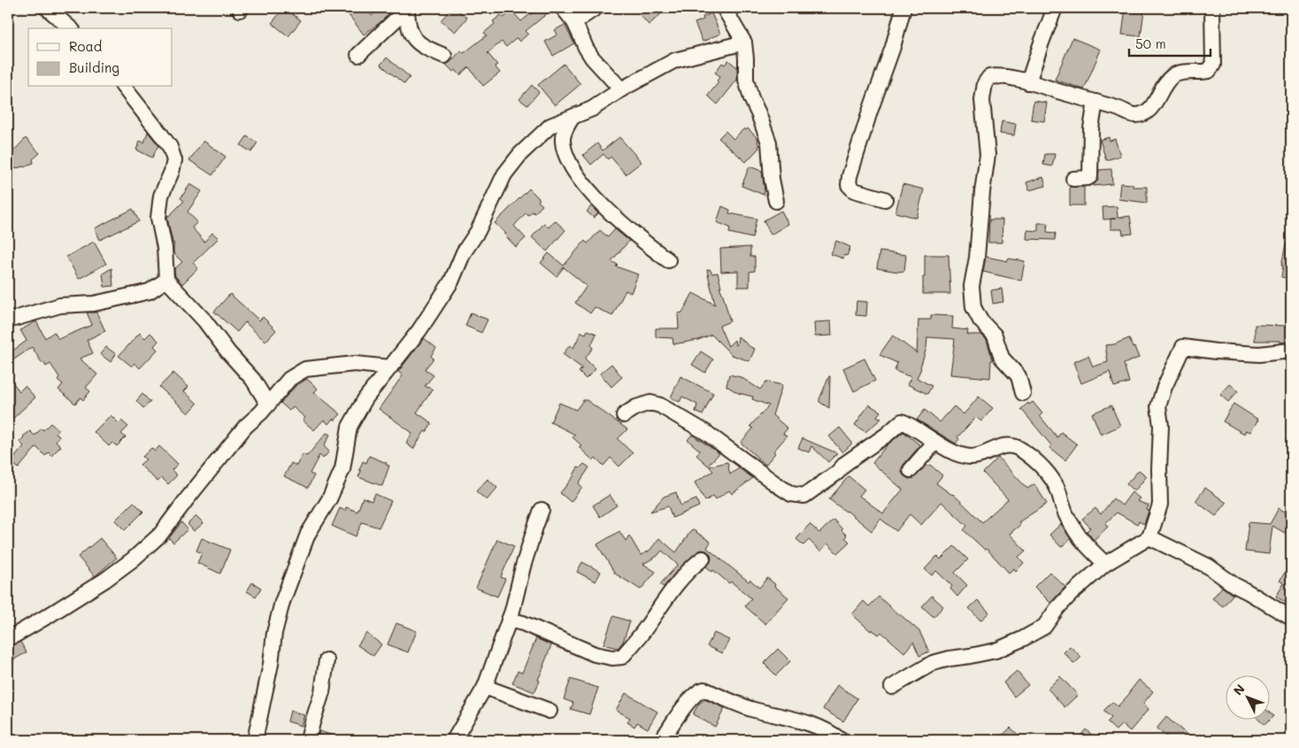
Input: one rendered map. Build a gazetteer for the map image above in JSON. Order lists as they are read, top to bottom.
{
  "legend": ["Road", "Building"],
  "scale_bar": "50 m",
  "north": "top left"
}
